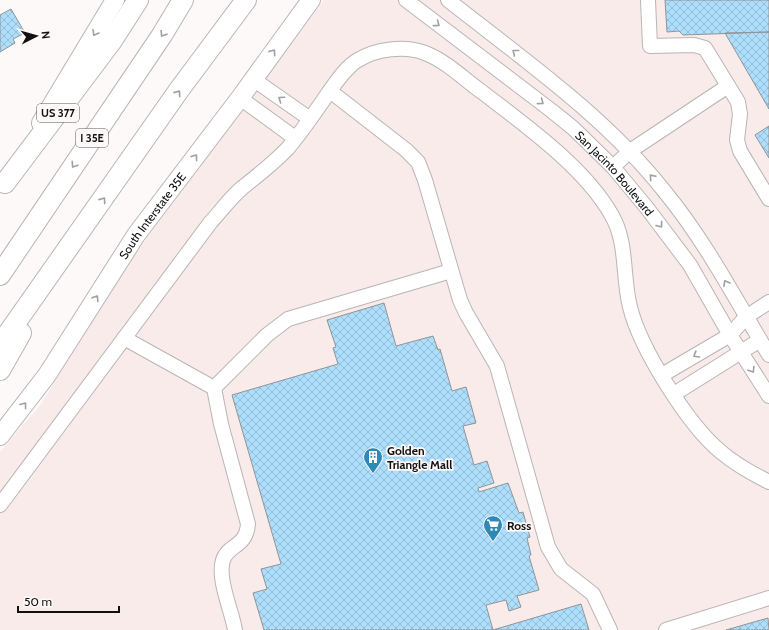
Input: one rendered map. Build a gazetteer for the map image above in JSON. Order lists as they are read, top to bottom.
{
  "streets": {
    "highway": ["US 377", "I 35E"],
    "main road": ["South Interstate 35E"],
    "street": ["San Jacinto Boulevard"]
  },
  "places": {
    "building": ["Golden Triangle Mall"],
    "supermarket": ["Ross"]
  },
  "scale_bar": "50 m",
  "north": "right"
}
